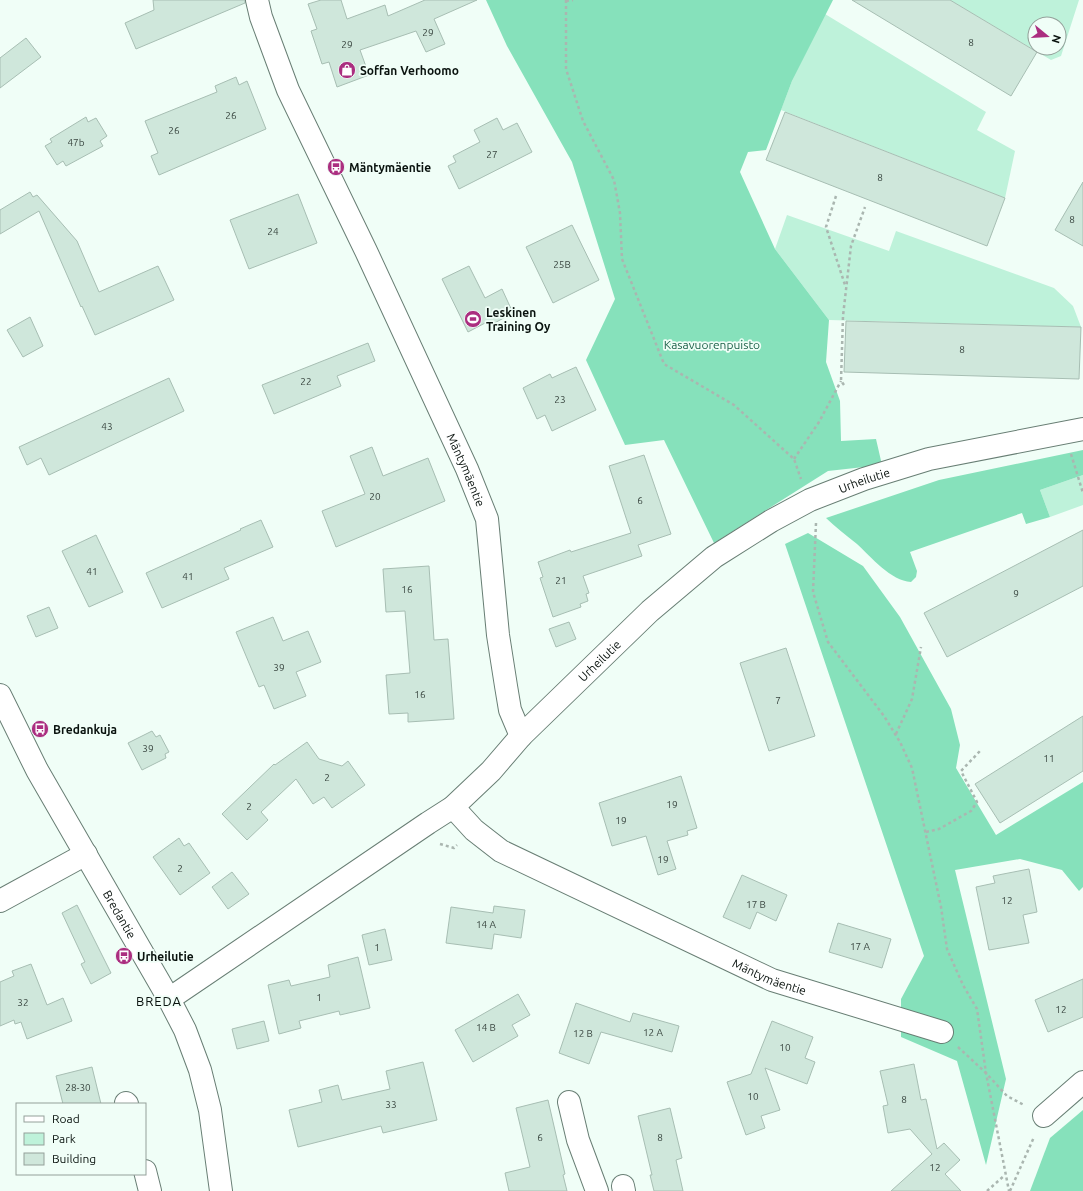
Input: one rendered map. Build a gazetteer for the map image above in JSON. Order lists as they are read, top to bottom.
{
  "streets": {
    "street": ["Mäntymäentie", "Urheilutie", "Bredantie"]
  },
  "crossings": [
    ["Mäntymäentie", "Urheilutie"],
    ["Urheilutie", "Bredantie"]
  ],
  "districts": ["BREDA"],
  "parks": ["Kasavuorenpuisto"],
  "places": {
    "shop": ["Soffan Verhoomo"],
    "bus stop": ["Mäntymäentie", "Bredankuja", "Urheilutie"],
    "sports": ["Leskinen Training Oy"]
  },
  "house_numbers": [
    "29",
    "8",
    "29",
    "26",
    "26",
    "47b",
    "27",
    "8",
    "8",
    "24",
    "25B",
    "8",
    "22",
    "23",
    "43",
    "20",
    "6",
    "41",
    "41",
    "21",
    "16",
    "9",
    "39",
    "16",
    "7",
    "39",
    "11",
    "2",
    "19",
    "2",
    "19",
    "19",
    "2",
    "12",
    "17 B",
    "14 A",
    "17 A",
    "1",
    "1",
    "32",
    "12",
    "14 B",
    "12 A",
    "12 B",
    "10",
    "28-30",
    "10",
    "8",
    "33",
    "6",
    "8",
    "12"
  ],
  "legend": ["Road", "Park", "Building"],
  "north": "right"
}
